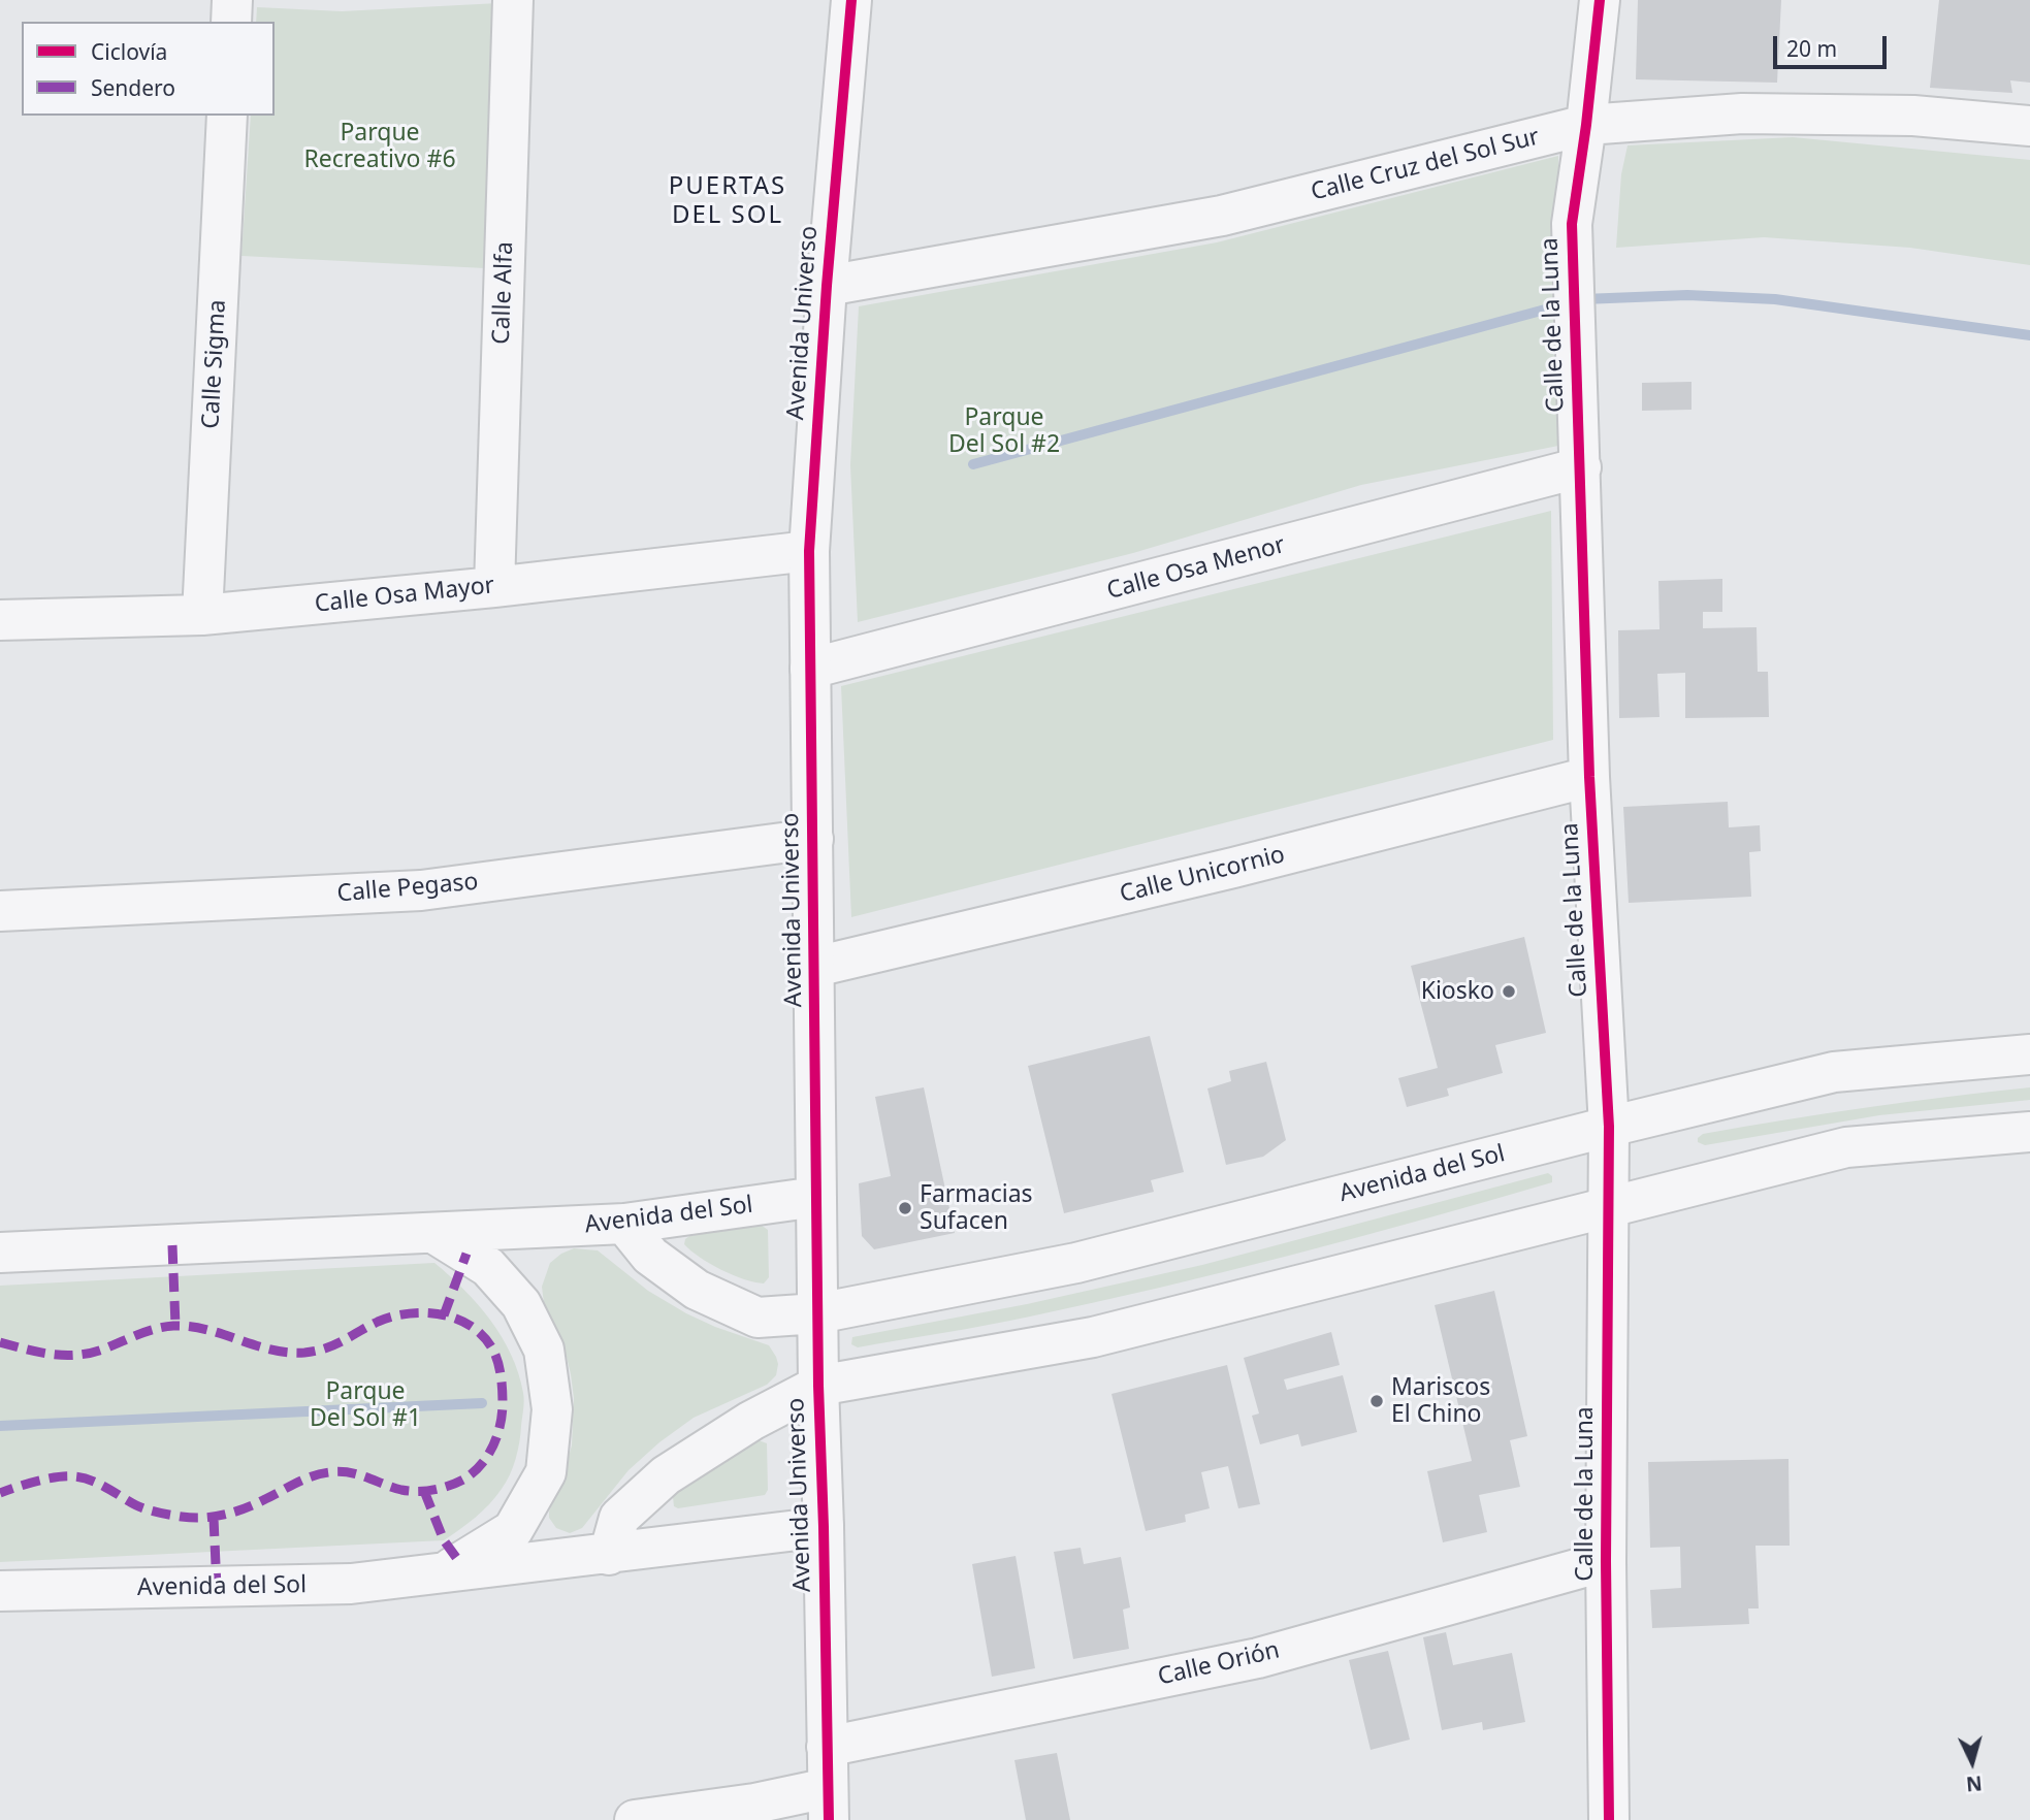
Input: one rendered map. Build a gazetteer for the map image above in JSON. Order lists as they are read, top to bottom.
{
  "streets": {
    "street": [
      "Calle Cruz del Sol Sur",
      "Calle Alfa",
      "Avenida Universo",
      "Calle de la Luna",
      "Calle Sigma",
      "Calle Osa Menor",
      "Calle Osa Mayor",
      "Calle Unicornio",
      "Calle Pegaso",
      "Avenida del Sol",
      "Calle Orión"
    ]
  },
  "crossings": [
    ["Calle Cruz del Sol Sur", "Avenida Universo"],
    ["Calle Cruz del Sol Sur", "Calle de la Luna"],
    ["Calle Alfa", "Calle Osa Mayor"],
    ["Avenida Universo", "Calle Osa Menor"],
    ["Avenida Universo", "Calle Osa Mayor"],
    ["Avenida Universo", "Calle Unicornio"],
    ["Avenida Universo", "Calle Pegaso"],
    ["Avenida Universo", "Avenida del Sol"],
    ["Avenida Universo", "Calle Orión"],
    ["Calle de la Luna", "Calle Osa Menor"],
    ["Calle de la Luna", "Calle Unicornio"],
    ["Calle de la Luna", "Avenida del Sol"],
    ["Calle de la Luna", "Calle Orión"],
    ["Calle Sigma", "Calle Osa Mayor"]
  ],
  "districts": ["PUERTAS DEL SOL"],
  "parks": ["Parque Recreativo #6", "Parque Del Sol #2", "Parque Del Sol #1"],
  "places": ["Kiosko", "Farmacias Sufacen", "Mariscos El Chino"],
  "legend": ["Ciclovía", "Sendero"],
  "scale_bar": "20 m",
  "north": "bottom"
}
